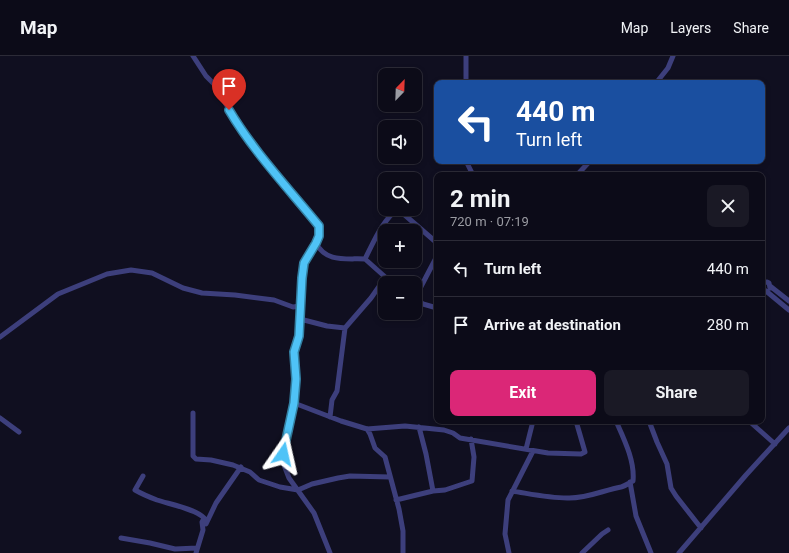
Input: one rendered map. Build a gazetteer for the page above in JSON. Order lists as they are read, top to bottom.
{
  "north": "top right",
  "page": {
    "header": "Map",
    "nav": ["Map", "Layers", "Share"],
    "map_buttons": ["+", "−"],
    "turn": ["440 m", "Turn left"],
    "heading": ["2 min", "720 m · 07:19"],
    "list": [
      {
        "name": "Turn left",
        "value": "440 m"
      },
      {
        "name": "Arrive at destination",
        "value": "280 m"
      }
    ],
    "buttons": ["Exit", "Share"]
  }
}
